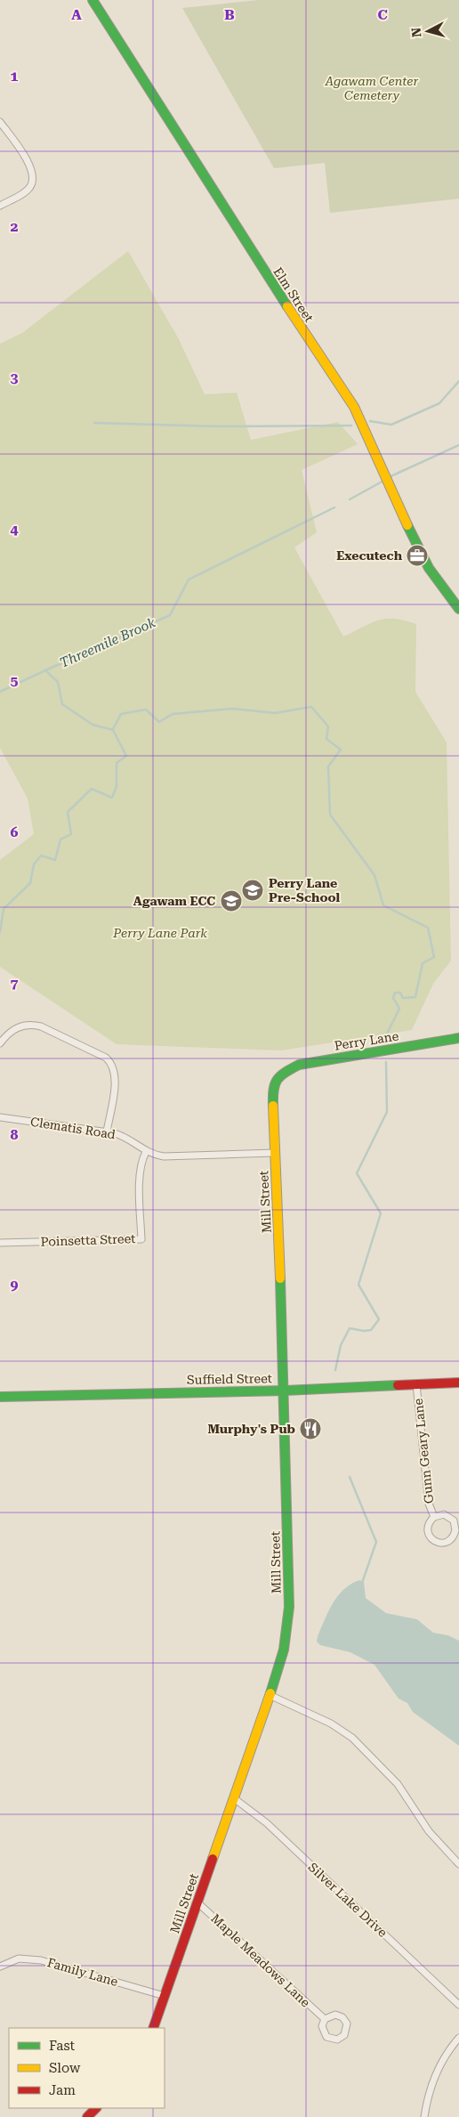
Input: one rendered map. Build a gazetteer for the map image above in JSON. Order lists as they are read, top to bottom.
{
  "streets": {
    "street": [
      "Elm Street",
      "Perry Lane",
      "Clematis Road",
      "Mill Street",
      "Poinsetta Street",
      "Suffield Street",
      "Gunn Geary Lane",
      "Silver Lake Drive",
      "Maple Meadows Lane",
      "Family Lane"
    ]
  },
  "crossings": [
    ["Perry Lane", "Mill Street"],
    ["Clematis Road", "Mill Street"],
    ["Clematis Road", "Poinsetta Street"],
    ["Mill Street", "Suffield Street"],
    ["Mill Street", "Silver Lake Drive"],
    ["Mill Street", "Maple Meadows Lane"],
    ["Mill Street", "Family Lane"],
    ["Suffield Street", "Gunn Geary Lane"]
  ],
  "water": ["Threemile Brook"],
  "parks": ["Agawam Center Cemetery", "Perry Lane Park"],
  "places": {
    "office": ["Executech"],
    "school or university": ["Perry Lane Pre-School", "Agawam ECC"],
    "restaurant": ["Murphy's Pub"]
  },
  "legend": ["Fast", "Slow", "Jam"],
  "north": "left",
  "grid": {
    "columns": ["A", "B", "C"],
    "rows": [
      "1",
      "2",
      "3",
      "4",
      "5",
      "6",
      "7",
      "8",
      "9"
    ]
  }
}
